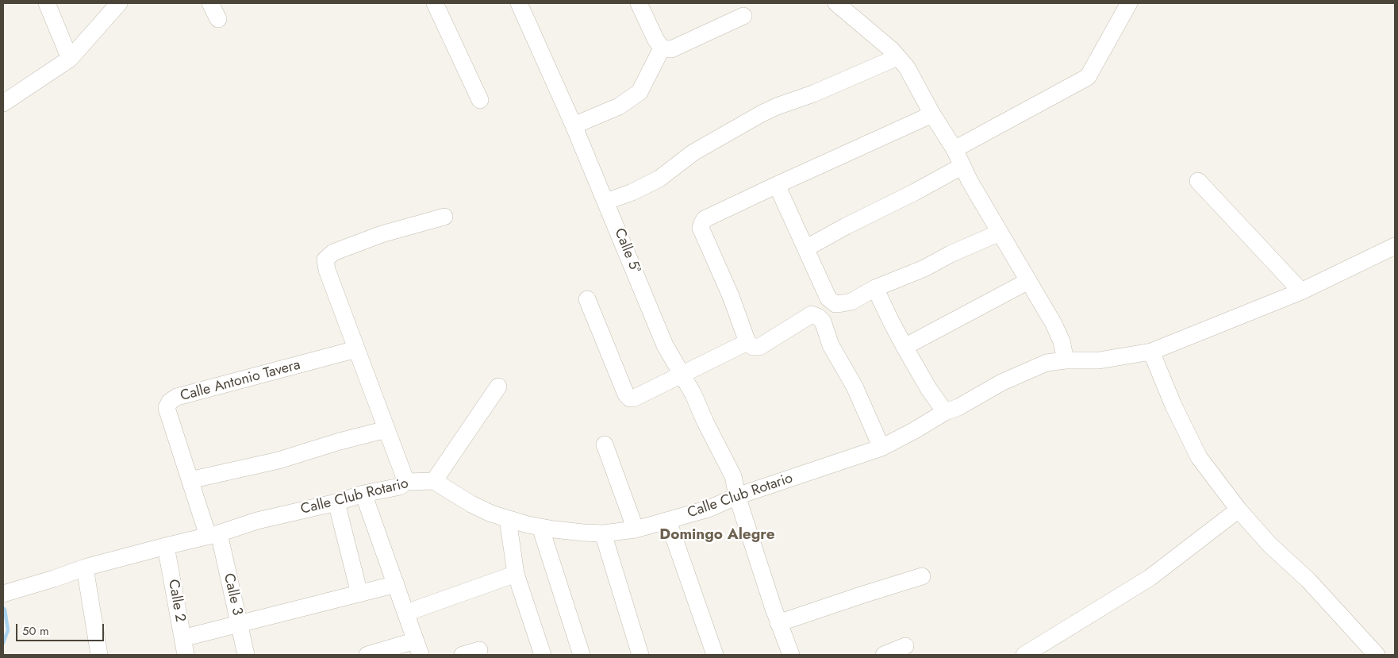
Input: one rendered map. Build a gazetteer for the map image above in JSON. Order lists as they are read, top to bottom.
{
  "streets": {
    "street": [
      "Calle 5ª",
      "Calle Antonio Tavera",
      "Calle Club Rotario",
      "Calle 3",
      "Calle 2"
    ]
  },
  "crossings": [
    ["Calle 5ª", "Calle Club Rotario"],
    ["Calle Antonio Tavera", "Calle Club Rotario"],
    ["Calle Antonio Tavera", "Calle 3"],
    ["Calle Club Rotario", "Calle 3"],
    ["Calle Club Rotario", "Calle 2"]
  ],
  "districts": ["Domingo Alegre"],
  "scale_bar": "50 m"
}
